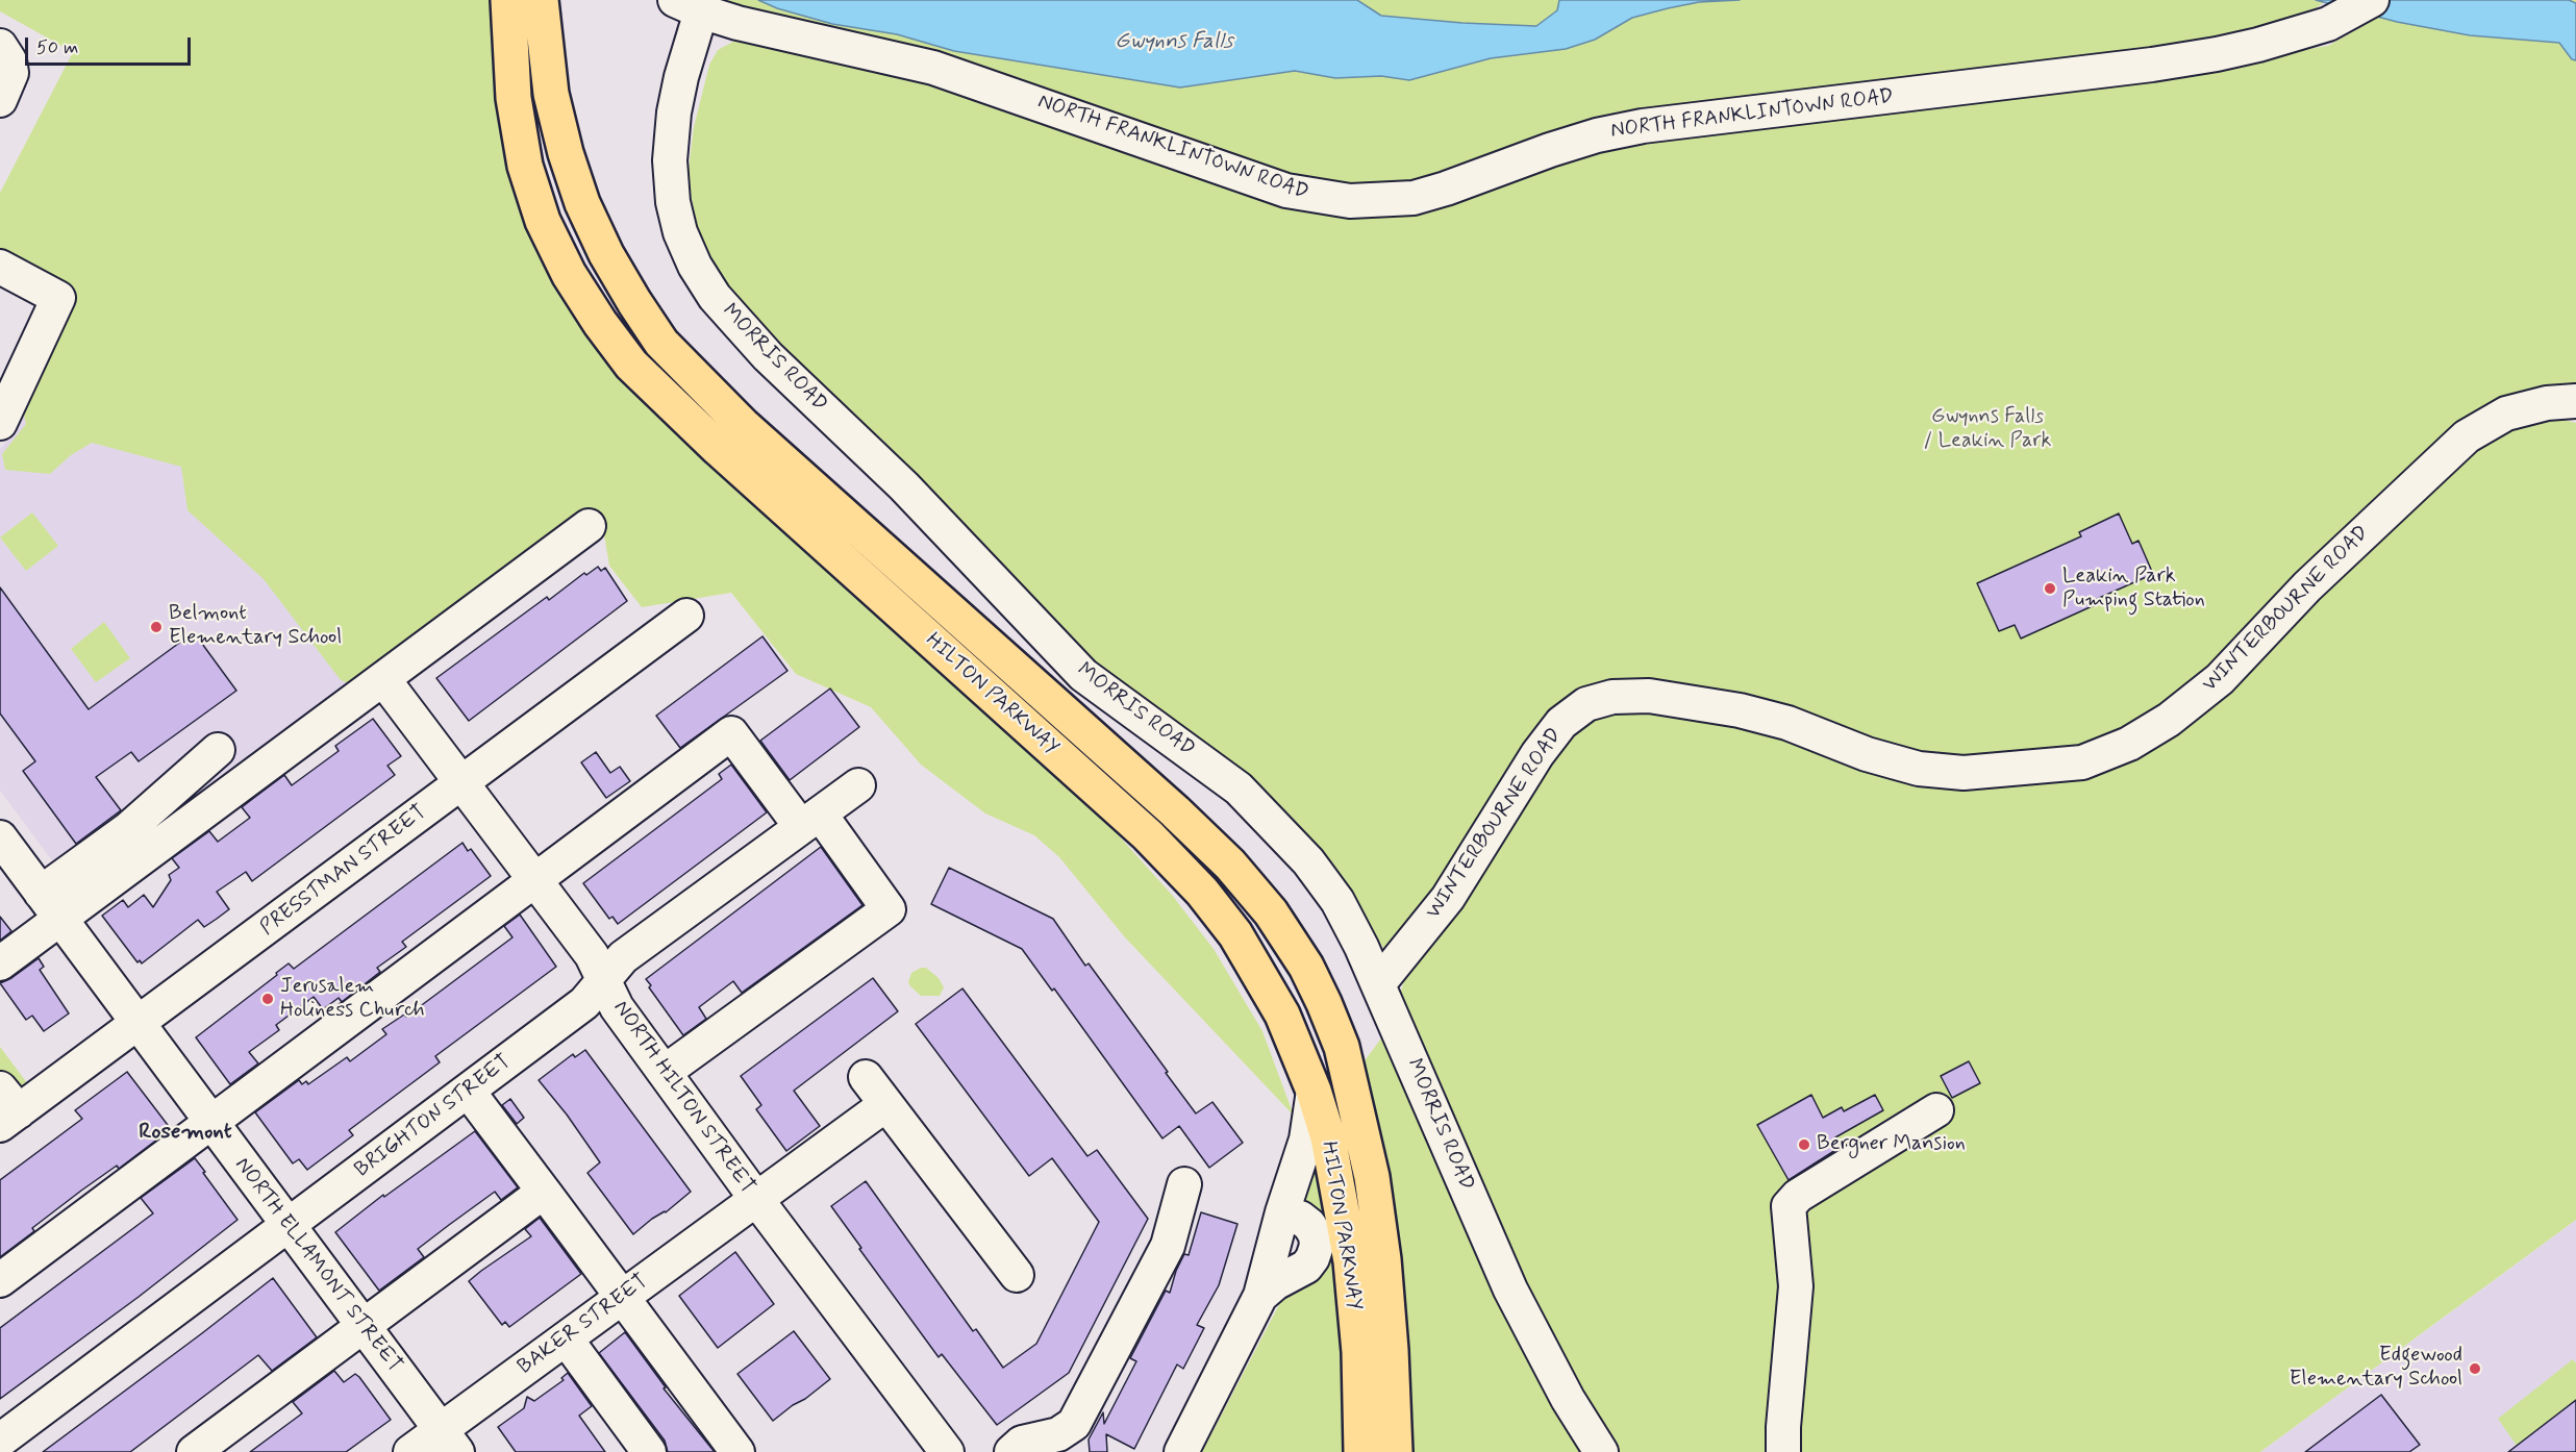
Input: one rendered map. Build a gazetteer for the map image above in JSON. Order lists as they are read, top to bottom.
{
  "streets": {
    "main road": ["HILTON PARKWAY"],
    "street": [
      "NORTH FRANKLINTOWN ROAD",
      "MORRIS ROAD",
      "WINTERBOURNE ROAD",
      "PRESSTMAN STREET",
      "NORTH HILTON STREET",
      "BRIGHTON STREET",
      "NORTH ELLAMONT STREET",
      "BAKER STREET"
    ]
  },
  "crossings": [
    ["NORTH FRANKLINTOWN ROAD", "MORRIS ROAD"],
    ["MORRIS ROAD", "WINTERBOURNE ROAD"],
    ["PRESSTMAN STREET", "NORTH HILTON STREET"],
    ["PRESSTMAN STREET", "NORTH ELLAMONT STREET"],
    ["NORTH HILTON STREET", "BRIGHTON STREET"],
    ["NORTH HILTON STREET", "BAKER STREET"],
    ["BRIGHTON STREET", "NORTH ELLAMONT STREET"],
    ["NORTH ELLAMONT STREET", "BAKER STREET"]
  ],
  "districts": ["Rosemont"],
  "water": ["Gwynns Falls"],
  "parks": ["Gwynns Falls / Leakin Park"],
  "places": [
    "Leakin Park Pumping Station",
    "Belmont Elementary School",
    "Jerusalem Holiness Church",
    "Bergner Mansion",
    "Edgewood Elementary School"
  ],
  "scale_bar": "50 m"
}
